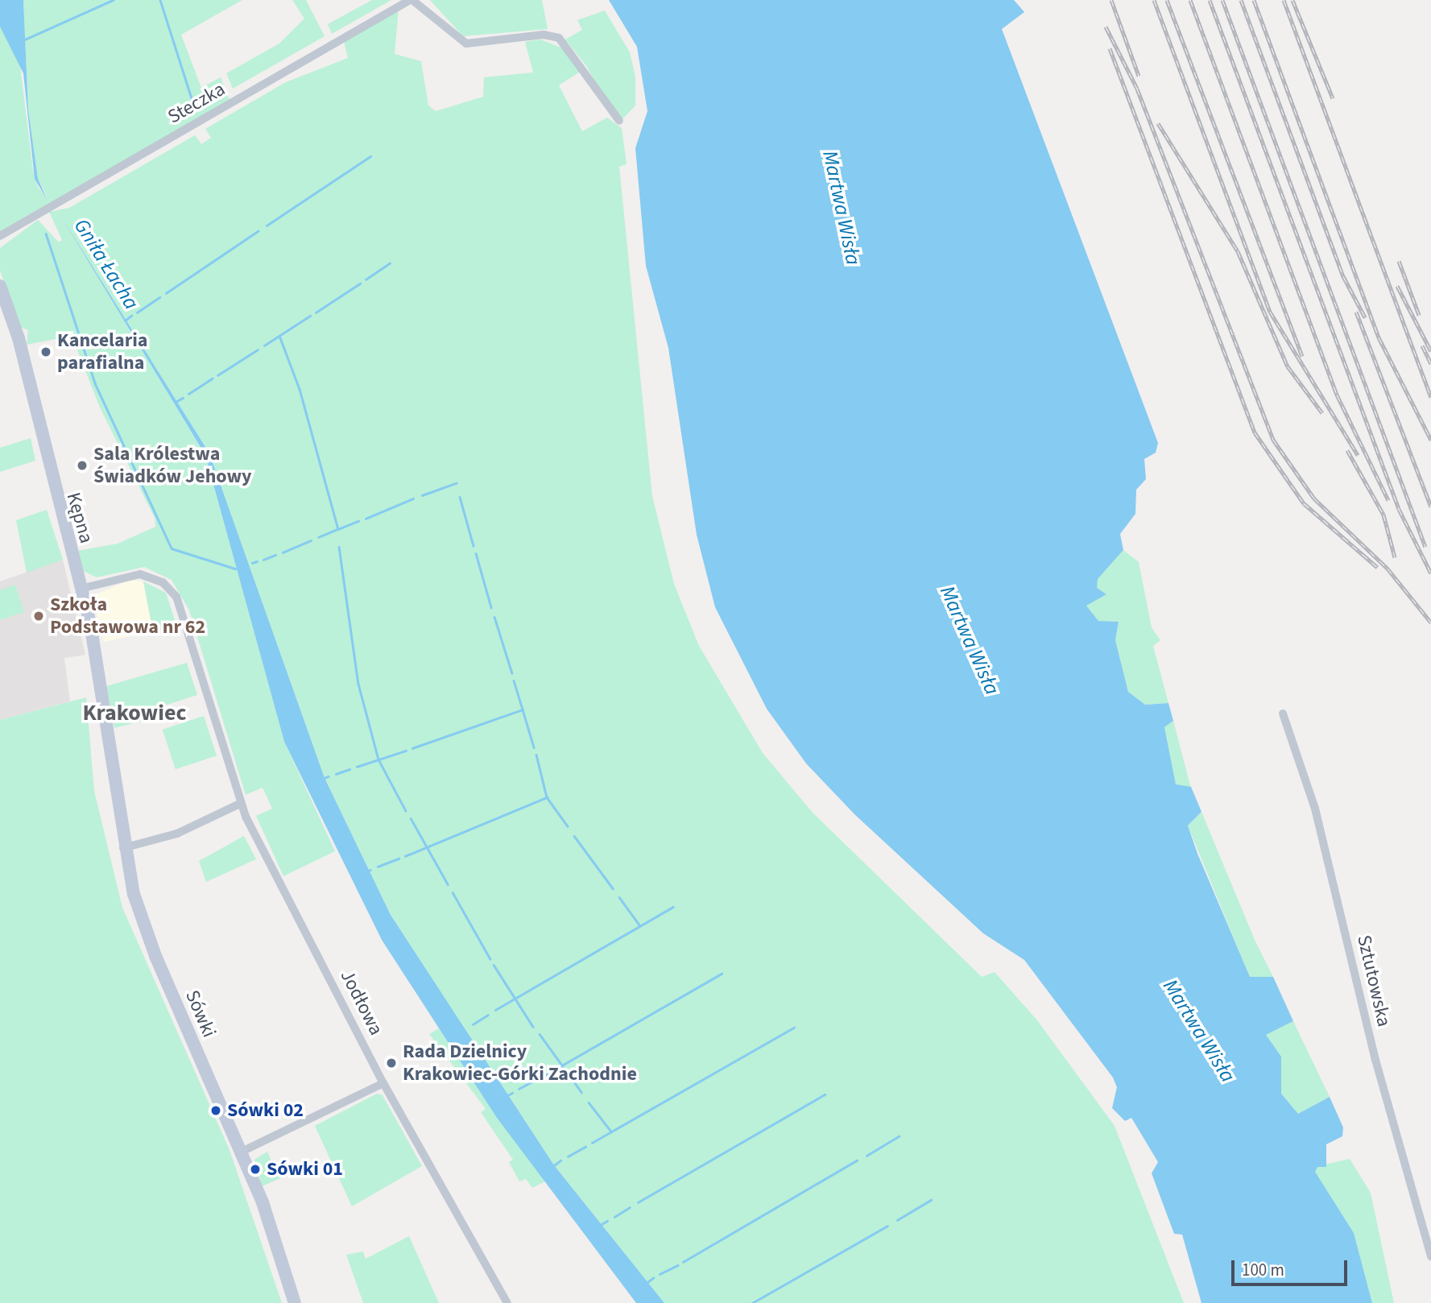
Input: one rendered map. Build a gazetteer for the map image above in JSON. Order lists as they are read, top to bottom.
{
  "streets": {
    "street": [
      "Steczka",
      "Kępna",
      "Sztutowska",
      "Jodłowa",
      "Sówki"
    ]
  },
  "crossings": [
    ["Kępna", "Jodłowa"],
    ["Kępna", "Sówki"]
  ],
  "districts": ["Krakowiec"],
  "water": ["Martwa Wisła", "Gniła Łacha"],
  "places": [
    "Kancelaria parafialna",
    "Sala Królestwa Świadków Jehowy",
    "Szkoła Podstawowa nr 62",
    "Rada Dzielnicy Krakowiec-Górki Zachodnie",
    "Sówki 02",
    "Sówki 01"
  ],
  "scale_bar": "100 m"
}
